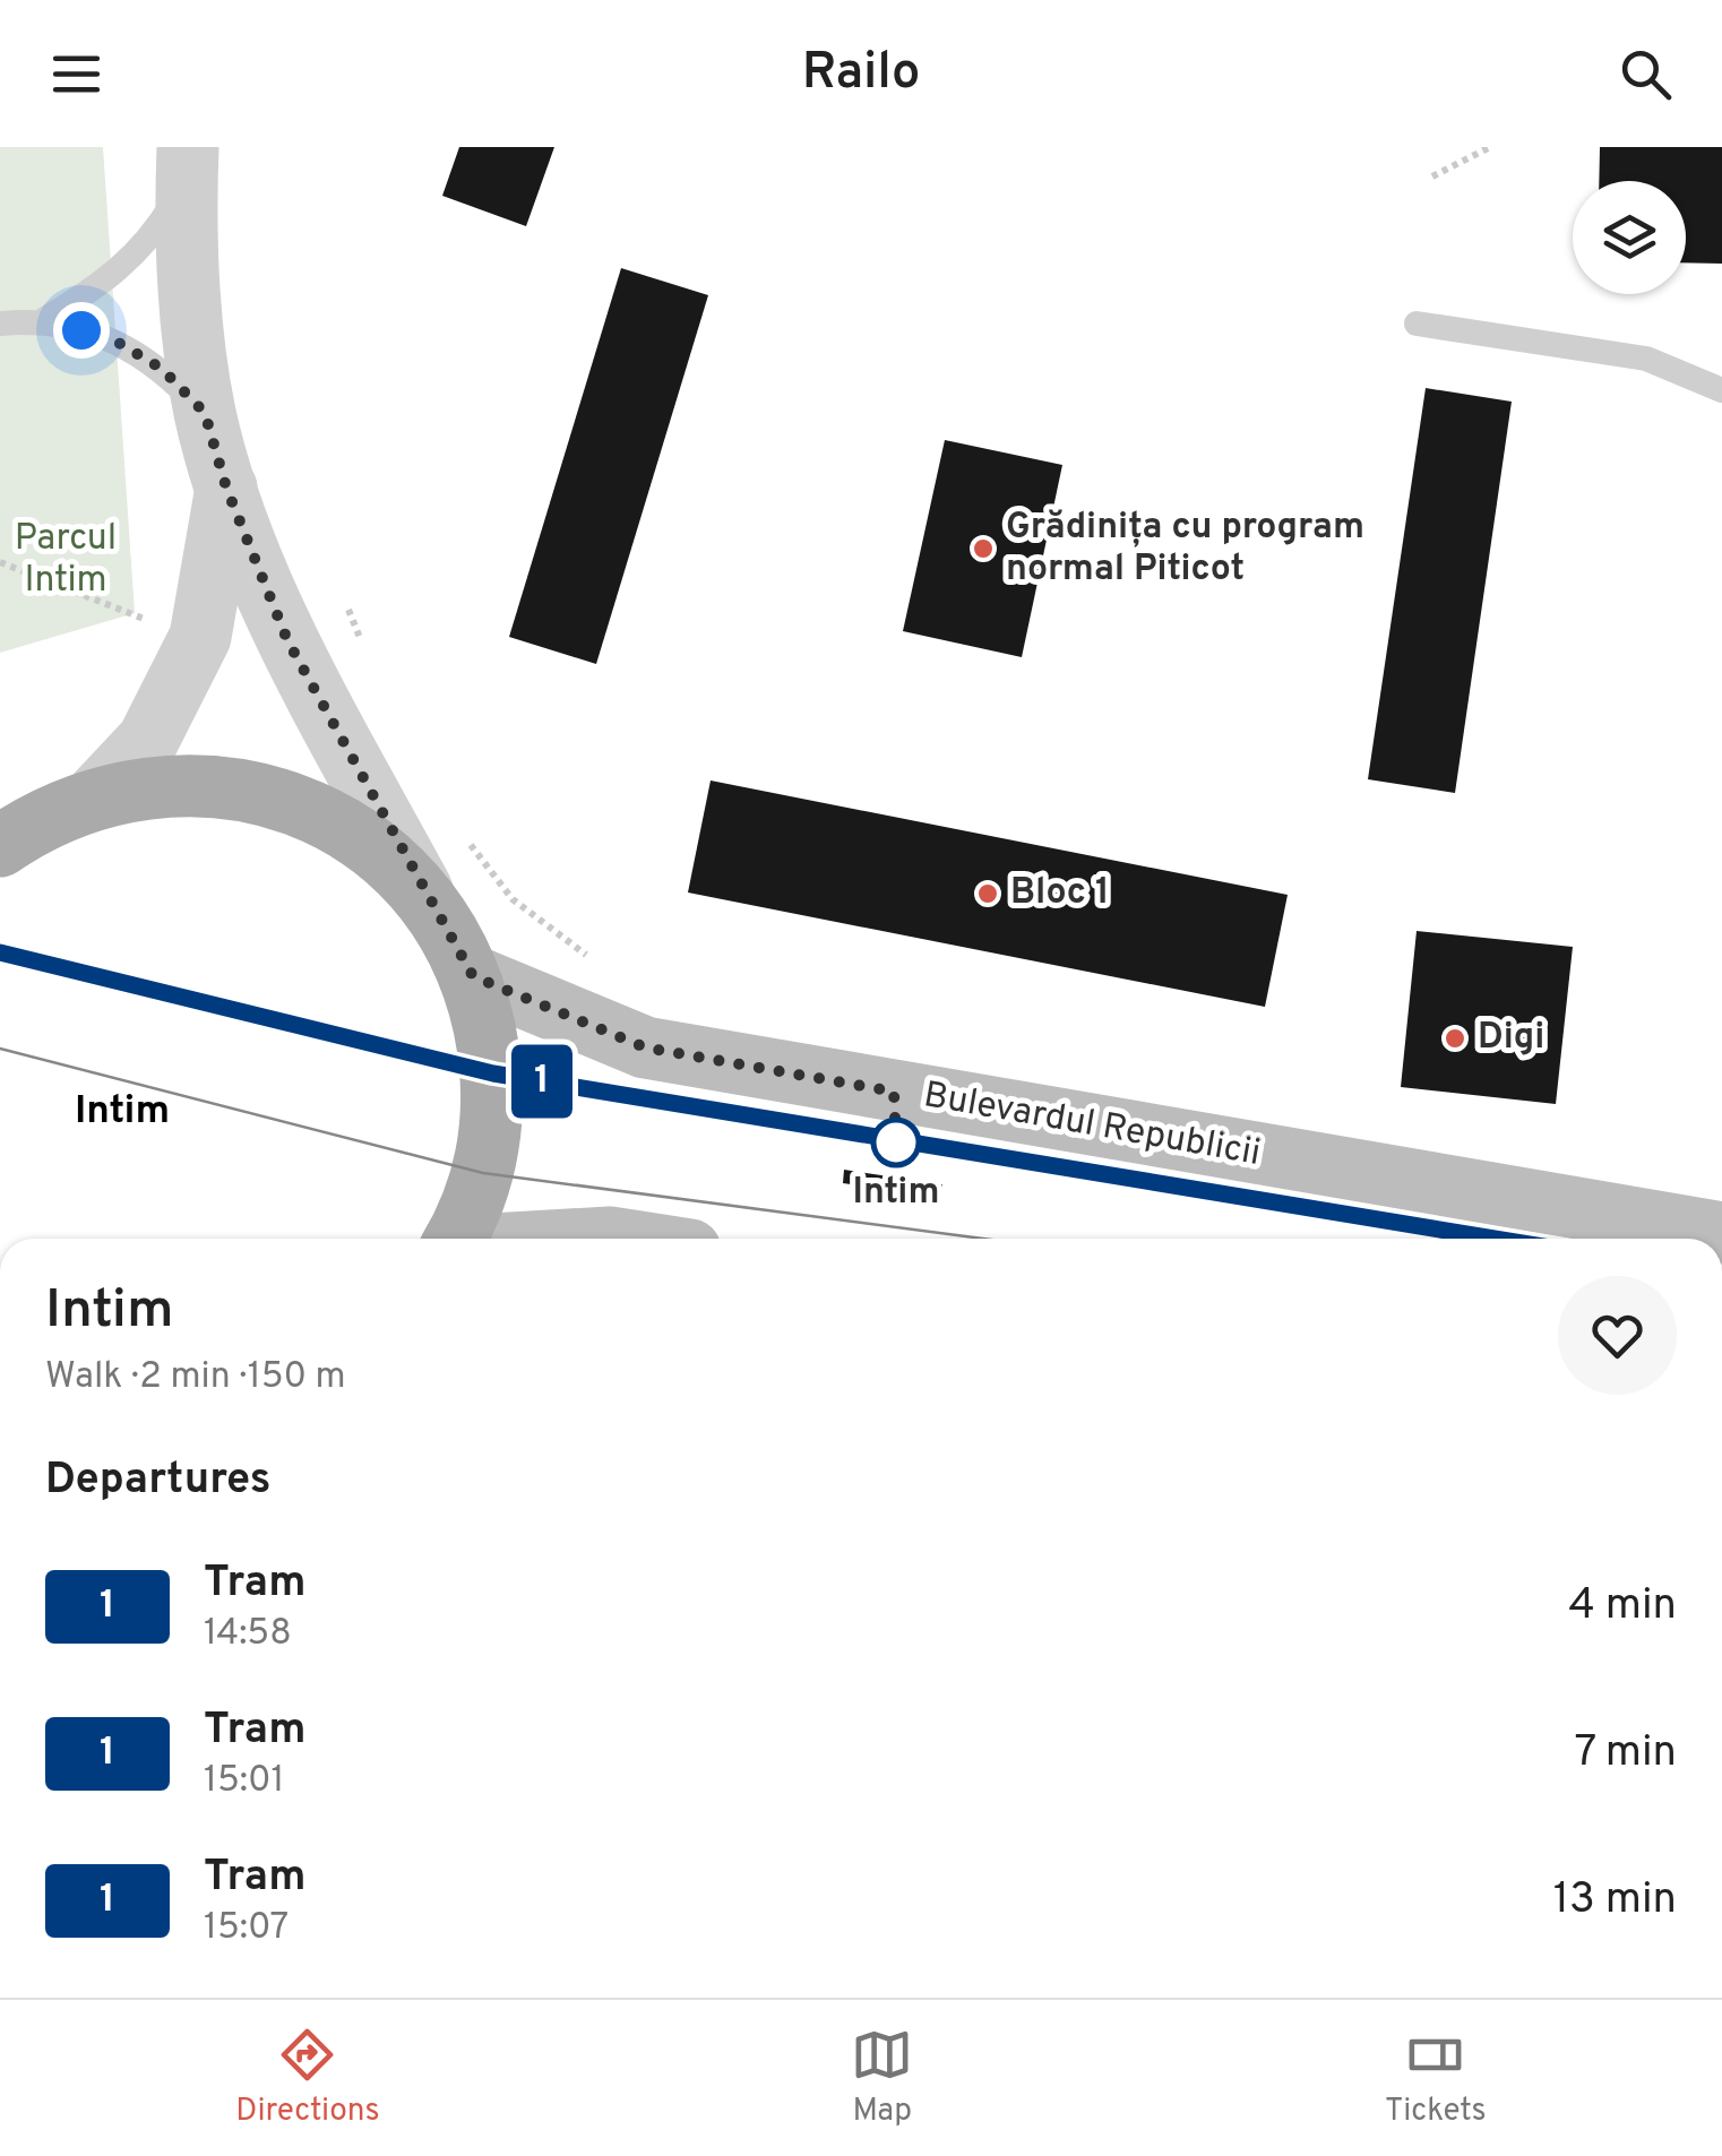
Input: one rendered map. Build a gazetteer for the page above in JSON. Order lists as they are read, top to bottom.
{
  "streets": {
    "main road": ["Bulevardul Republicii"]
  },
  "districts": ["Intim"],
  "parks": ["Parcul Intim"],
  "places": [
    "Grădinița cu program normal Piticot",
    "Bloc 1",
    "Digi",
    "Intim"
  ],
  "lines": ["tram line 1"],
  "page": {
    "header": "Railo",
    "on_map": "1",
    "heading": [
      ["Intim", "Walk · 2 min · 150 m"],
      "Departures"
    ],
    "list": [
      {
        "mark": "1",
        "name": "Tram",
        "note": "14:58",
        "value": "4 min"
      },
      {
        "mark": "1",
        "name": "Tram",
        "note": "15:01",
        "value": "7 min"
      },
      {
        "mark": "1",
        "name": "Tram",
        "note": "15:07",
        "value": "13 min"
      }
    ],
    "tabs": ["Directions", "Map", "Tickets"]
  }
}
